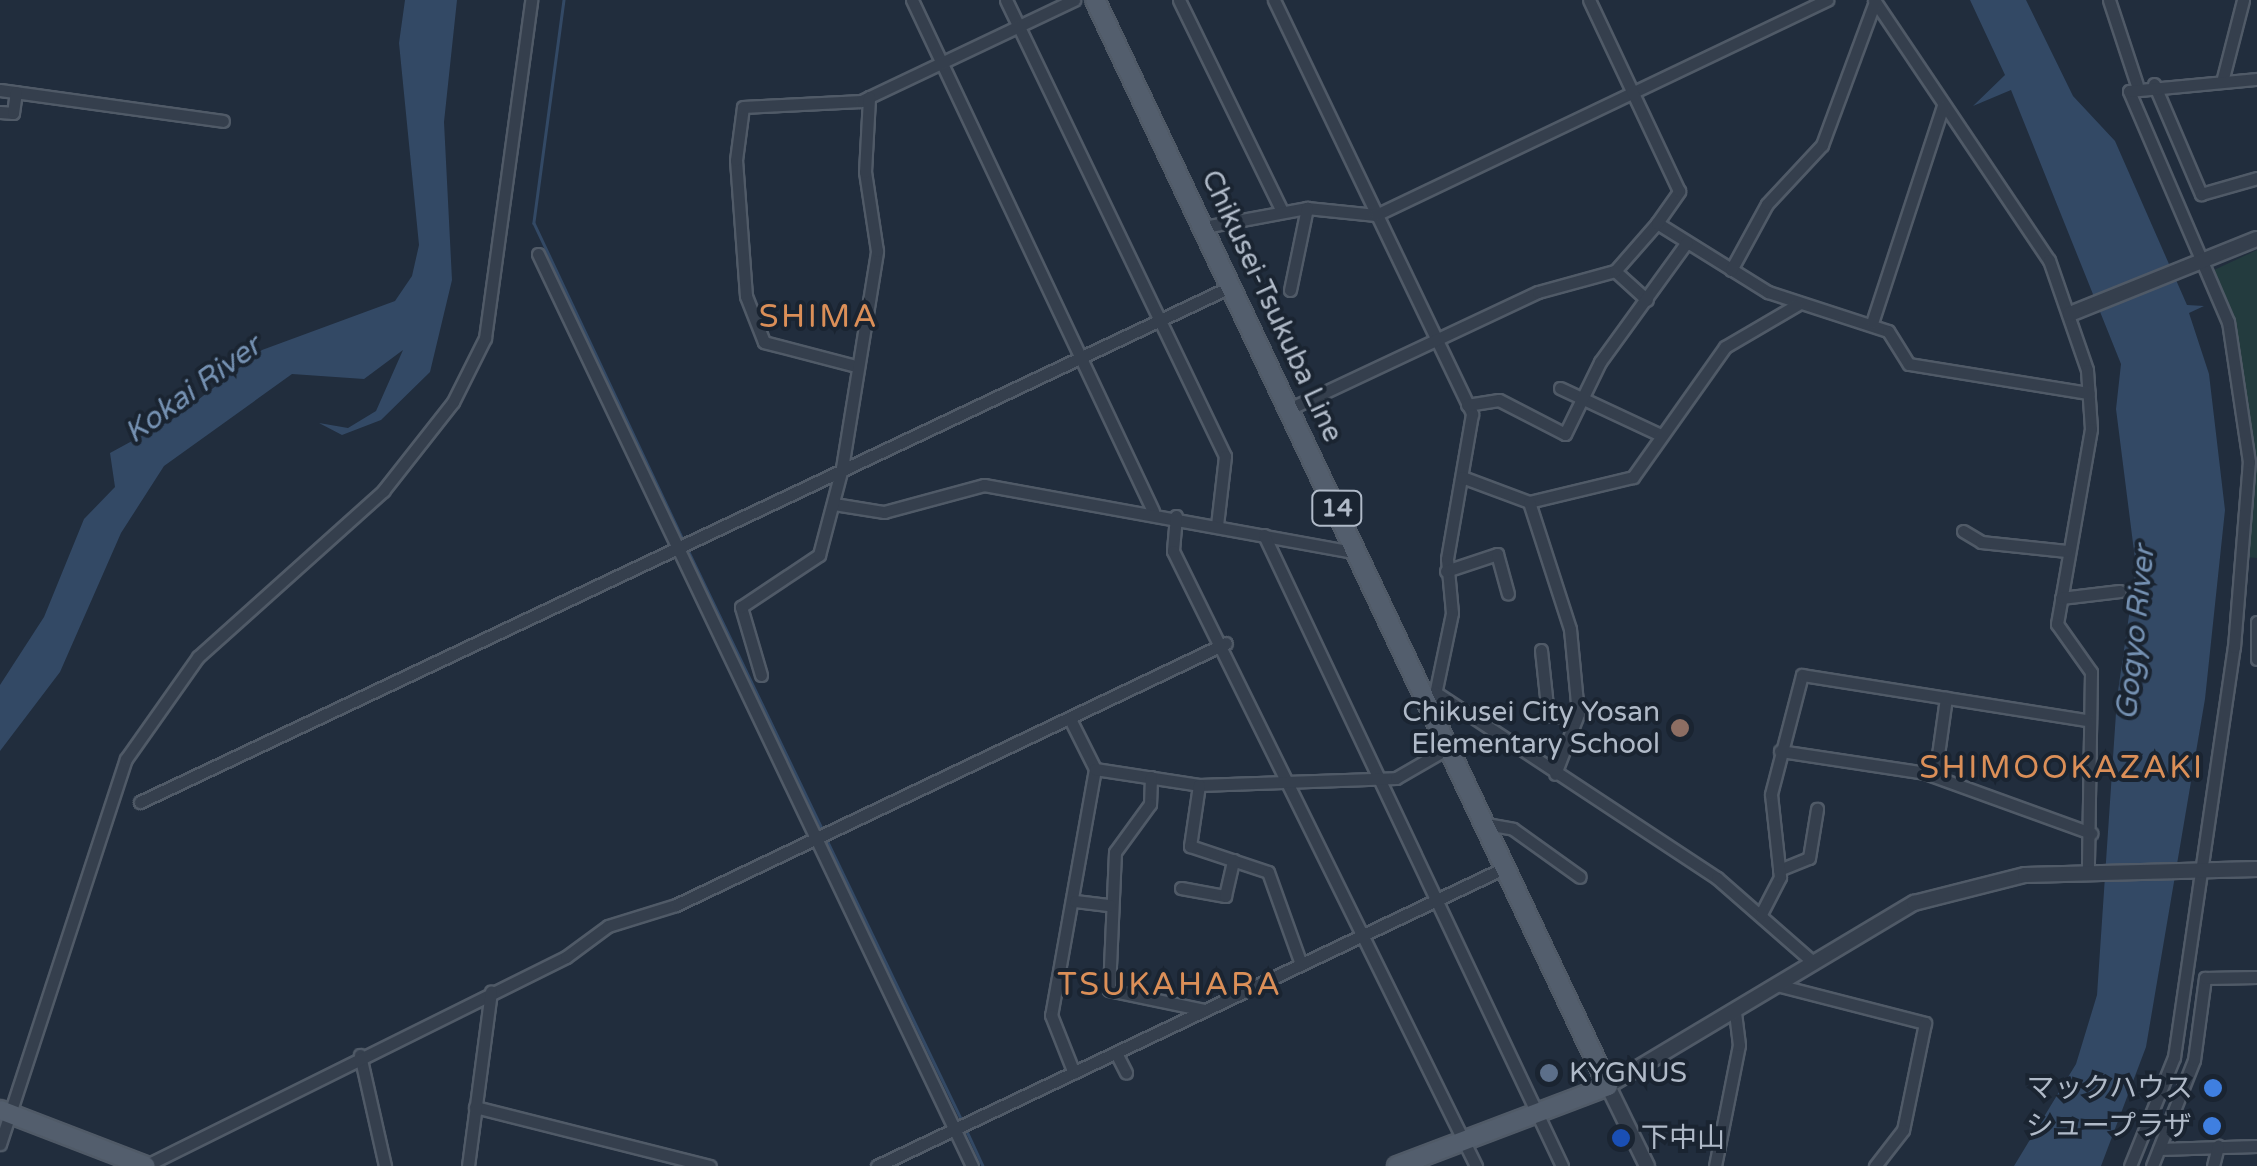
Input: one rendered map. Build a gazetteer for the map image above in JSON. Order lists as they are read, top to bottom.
{
  "streets": {
    "main road": ["Chikusei-Tsukuba Line", "14"]
  },
  "districts": ["SHIMA", "SHIMOOKAZAKI", "TSUKAHARA"],
  "water": ["Kokai River", "Gogyo River"],
  "places": [
    "Chikusei City Yosan Elementary School",
    "KYGNUS",
    "マックハウス",
    "シュープラザ",
    "下中山"
  ]
}
